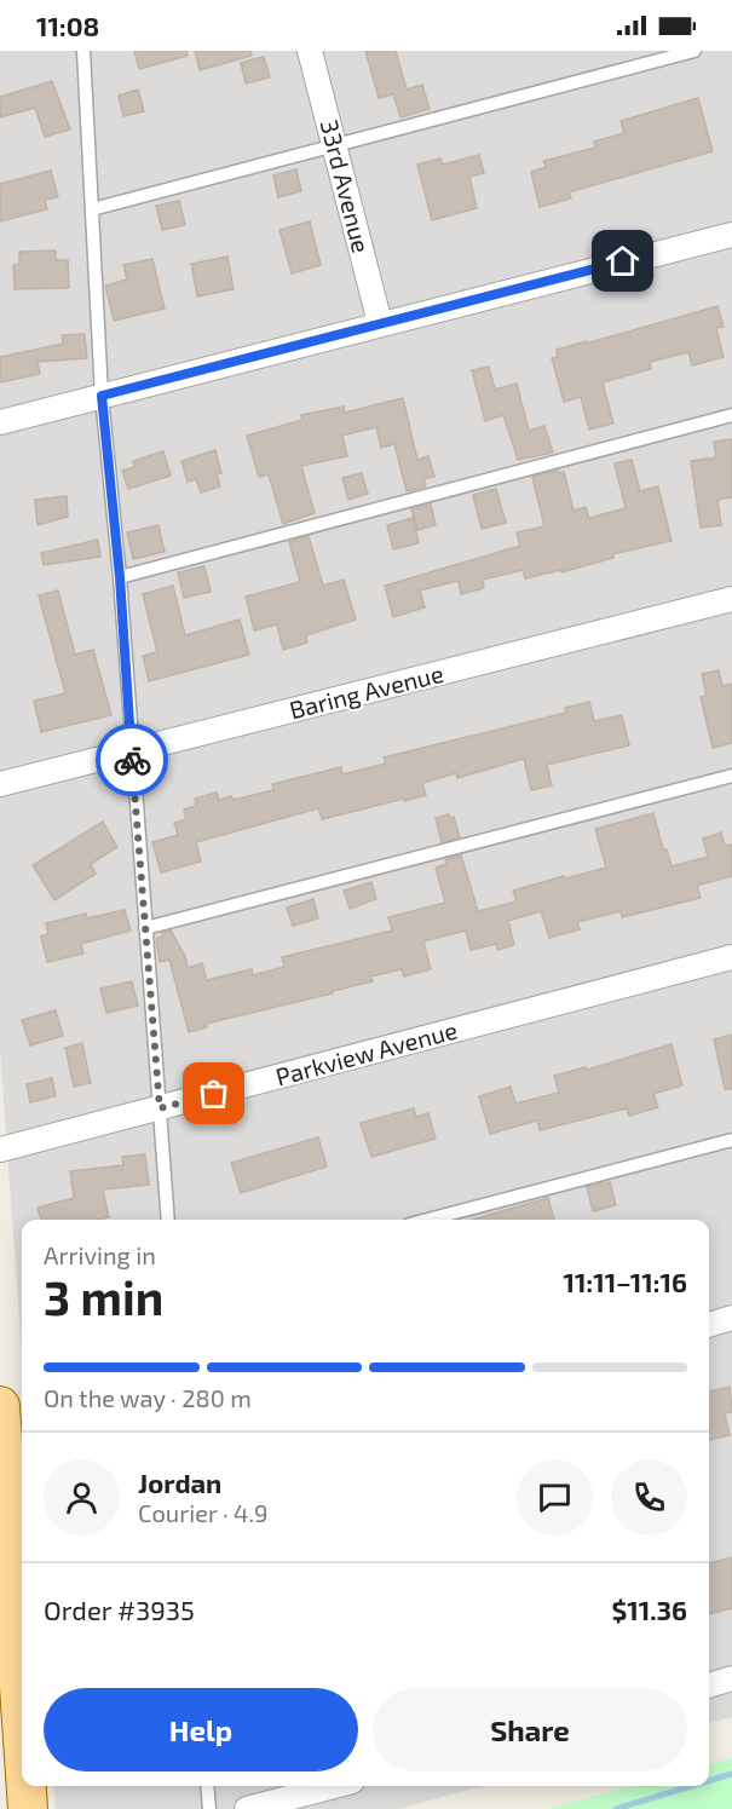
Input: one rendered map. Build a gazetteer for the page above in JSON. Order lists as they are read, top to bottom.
{
  "streets": {
    "street": ["33rd Avenue", "Baring Avenue", "Parkview Avenue"]
  },
  "page": {
    "status": "11:08",
    "heading": ["3 min", "Arriving in", "11:11–11:16"],
    "panel": [
      "Jordan",
      "Courier · 4.9",
      "Order #3935",
      "$11.36"
    ],
    "bar": "On the way · 280 m",
    "buttons": ["Help", "Share"]
  }
}
